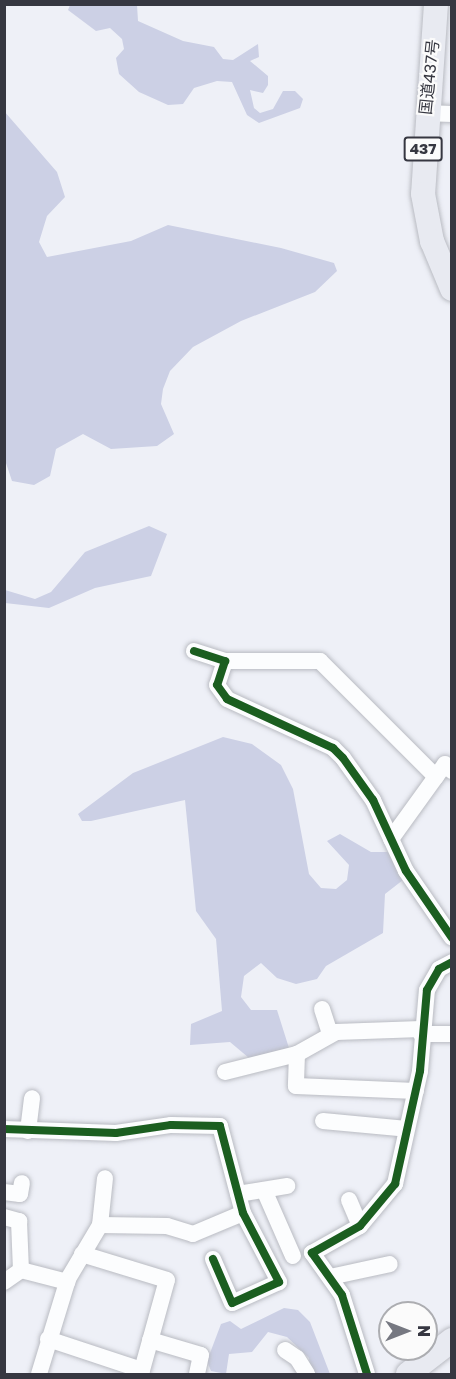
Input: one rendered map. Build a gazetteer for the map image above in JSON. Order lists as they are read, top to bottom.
{
  "streets": {
    "highway": ["国道437号", "437"]
  },
  "north": "right"
}
